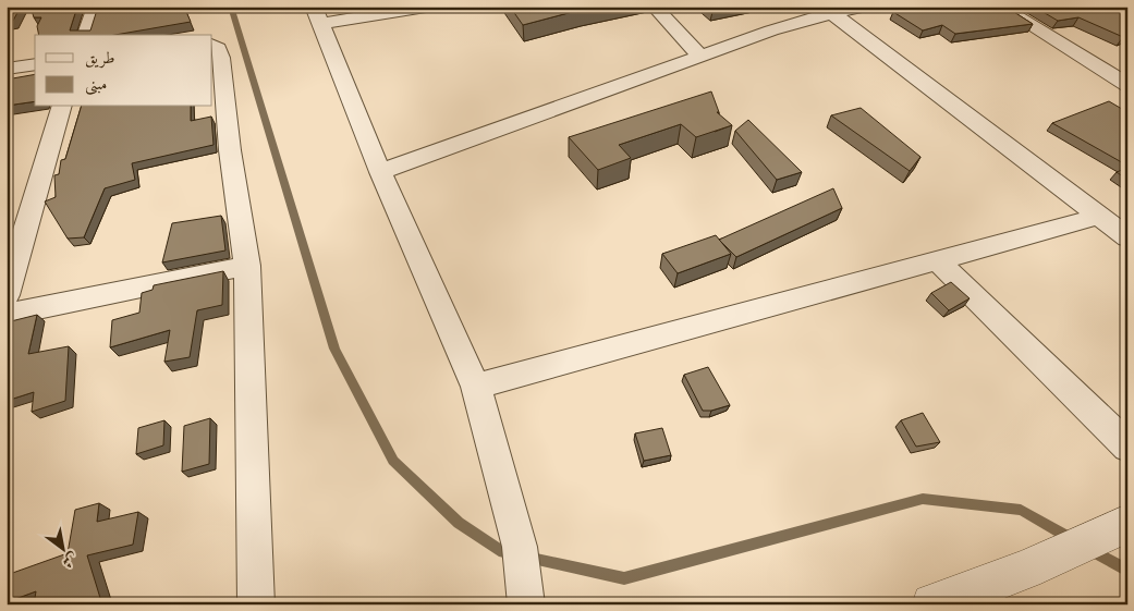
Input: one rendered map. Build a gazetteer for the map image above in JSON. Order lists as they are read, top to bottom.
{
  "legend": ["طريق", "مبنى"],
  "north": "bottom right"
}
